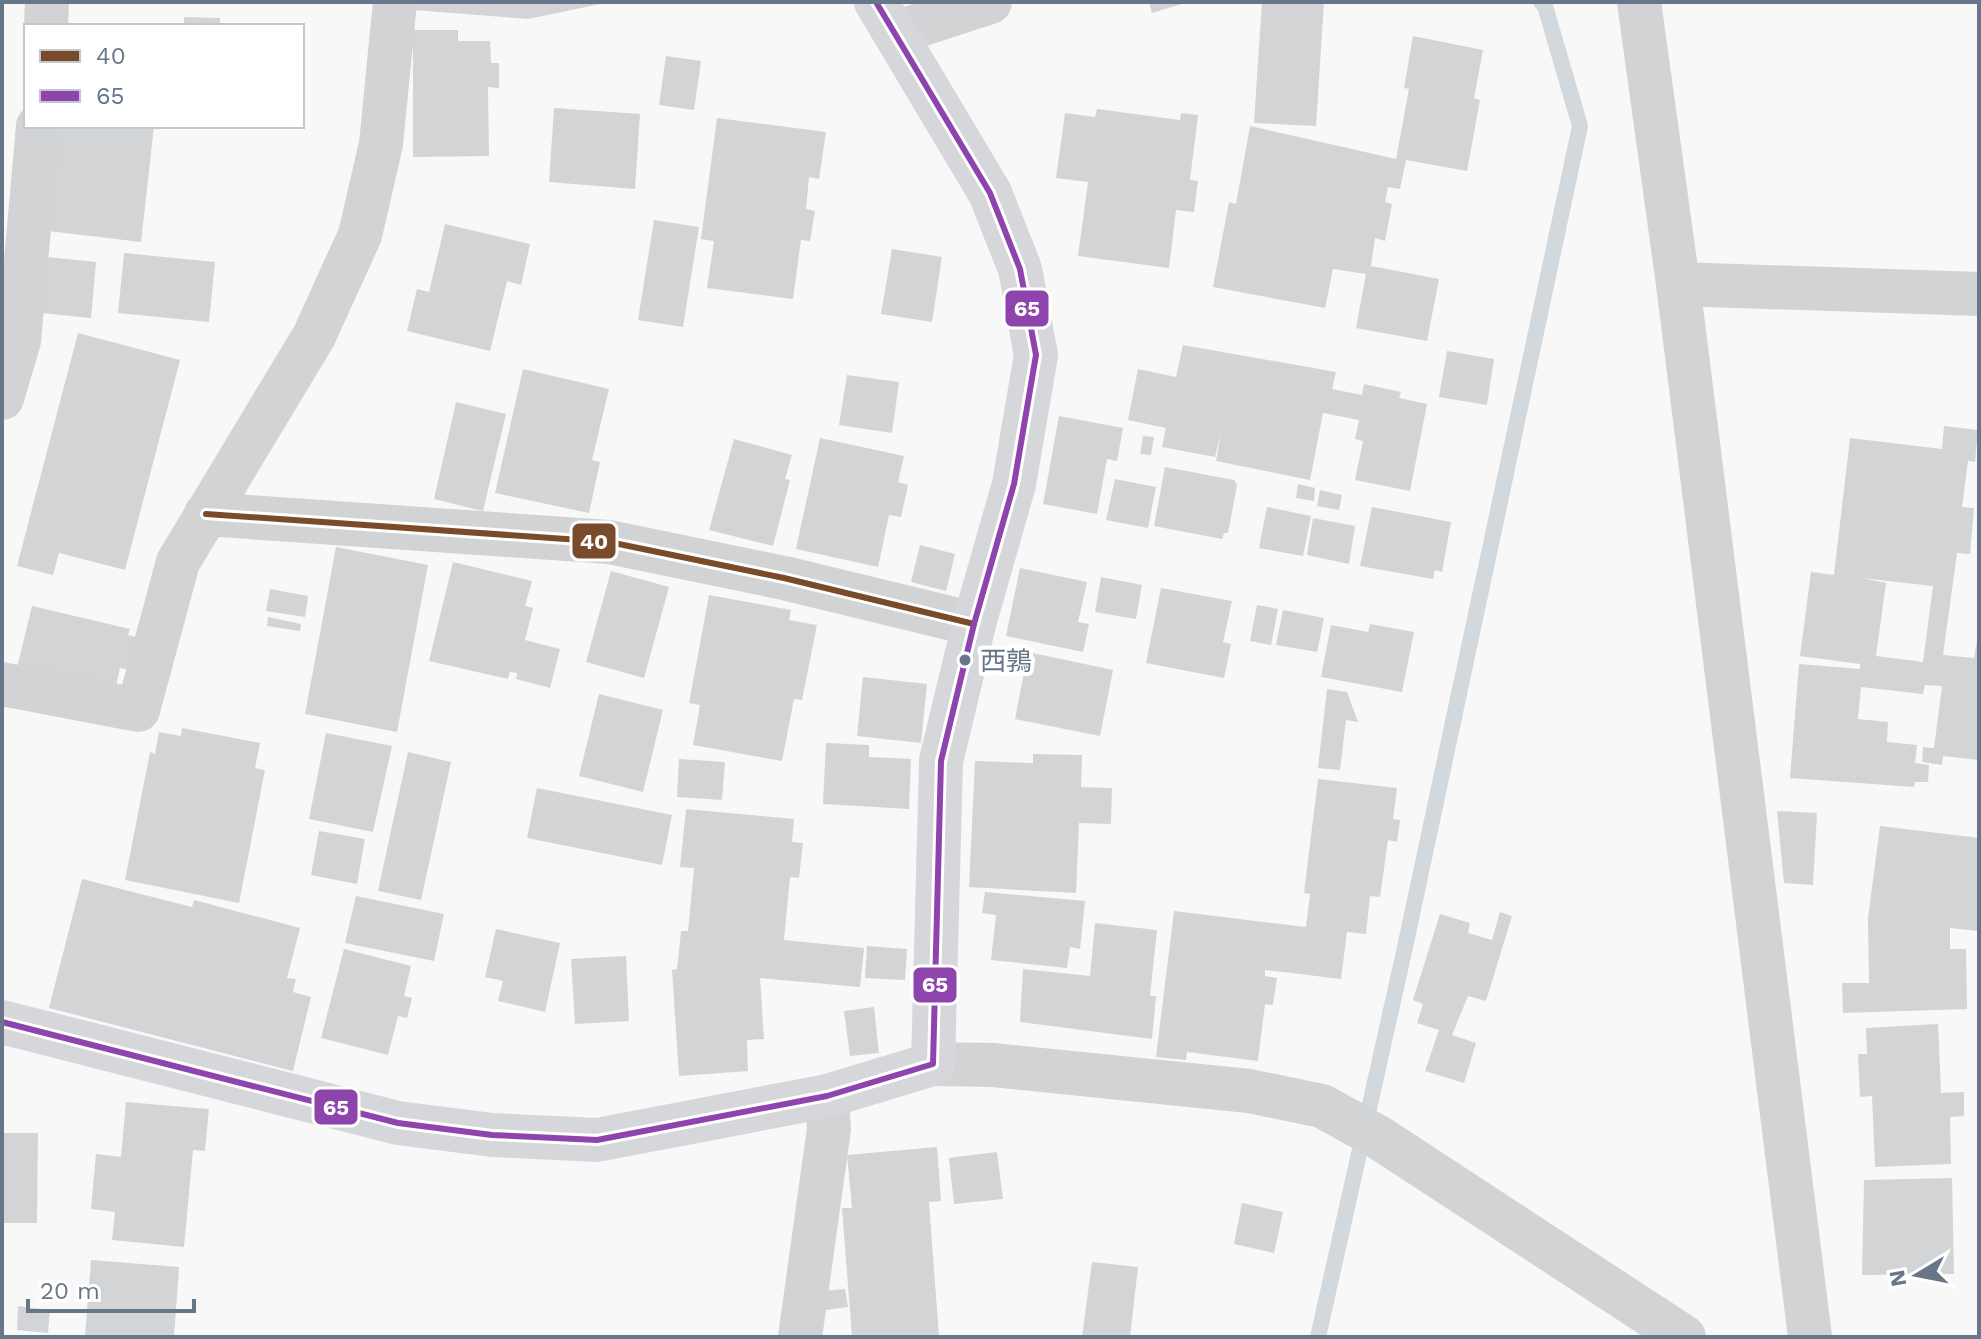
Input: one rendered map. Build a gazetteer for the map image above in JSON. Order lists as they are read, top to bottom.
{
  "places": ["西鶉"],
  "lines": ["transit line 65", "transit line 40"],
  "legend": ["40", "65"],
  "scale_bar": "20 m",
  "north": "left"
}
